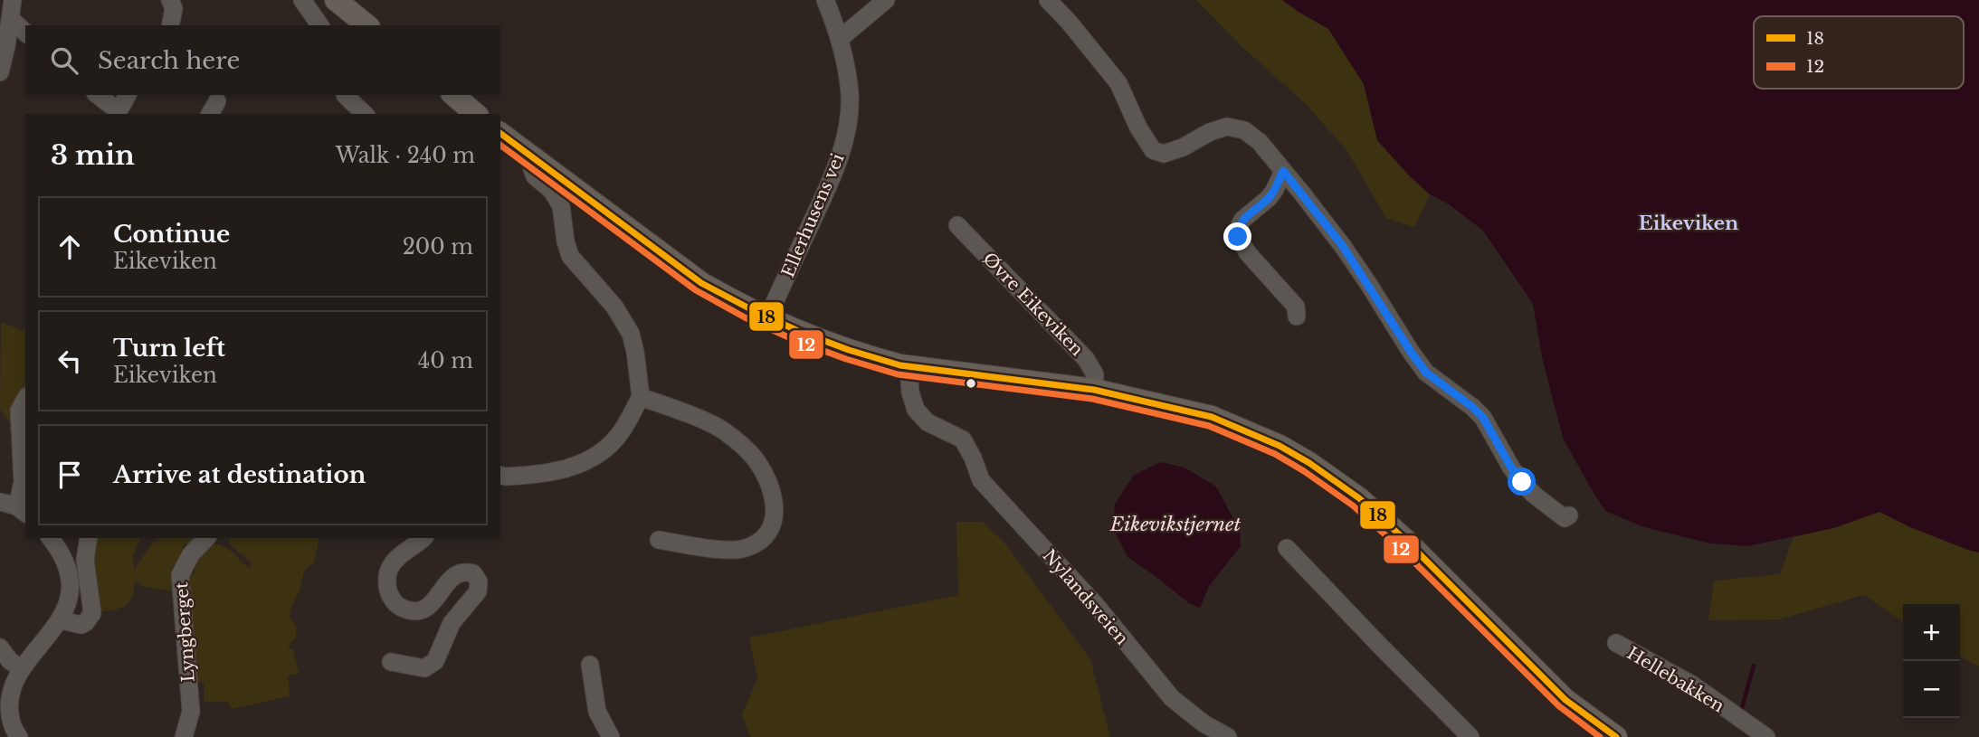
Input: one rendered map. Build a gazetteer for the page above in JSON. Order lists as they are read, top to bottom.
{
  "streets": {
    "street": [
      "Ellerhusens vei",
      "Øvre Eikeviken",
      "Nylandsveien",
      "Lyngberget",
      "Hellebakken"
    ]
  },
  "districts": ["Eikeviken"],
  "water": ["Eikevikstjernet"],
  "lines": ["transit line 18", "transit line 12"],
  "legend": ["18", "12"],
  "page": {
    "search": "Search here",
    "heading": ["3 min", "Walk · 240 m"],
    "list": [
      ["Continue", "Eikeviken", "200 m"],
      ["Turn left", "Eikeviken", "40 m"],
      "Arrive at destination"
    ],
    "map_buttons": ["+", "−"]
  }
}
